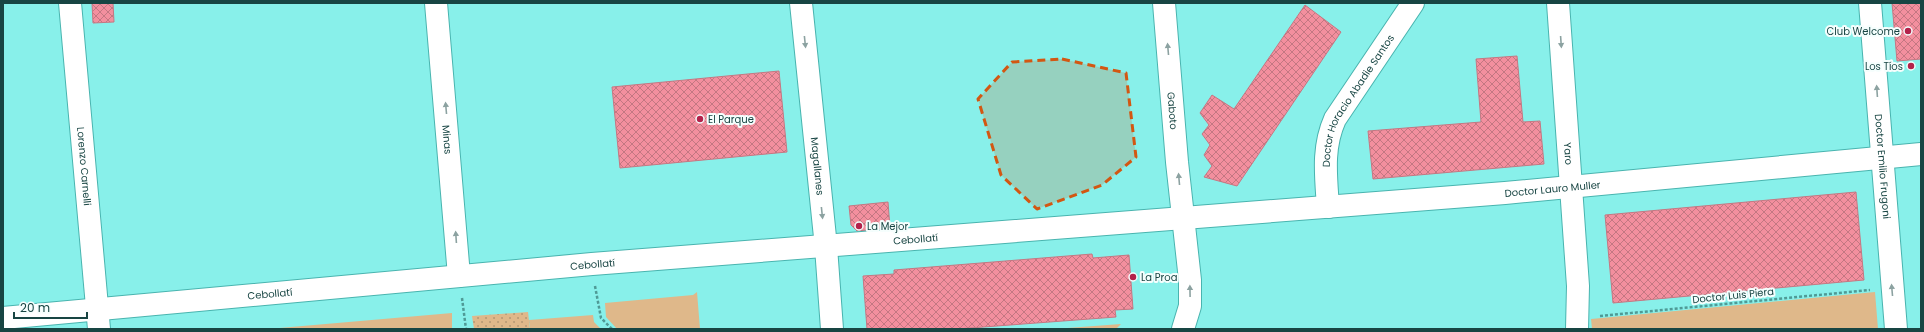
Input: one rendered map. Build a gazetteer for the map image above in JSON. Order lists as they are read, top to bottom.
{
  "streets": {
    "street": [
      "Doctor Horacio Abadie Santos",
      "Gaboto",
      "Minas",
      "Yaro",
      "Lorenzo Carnelli",
      "Magallanes",
      "Doctor Emilio Frugoni",
      "Doctor Lauro Muller",
      "Cebollatí"
    ],
    "path": ["Doctor Luis Piera"]
  },
  "crossings": [
    ["Doctor Horacio Abadie Santos", "Doctor Lauro Muller"],
    ["Gaboto", "Doctor Lauro Muller"],
    ["Gaboto", "Cebollatí"],
    ["Minas", "Cebollatí"],
    ["Yaro", "Doctor Lauro Muller"],
    ["Yaro", "Doctor Luis Piera"],
    ["Lorenzo Carnelli", "Cebollatí"],
    ["Magallanes", "Cebollatí"],
    ["Doctor Emilio Frugoni", "Doctor Lauro Muller"],
    ["Doctor Emilio Frugoni", "Doctor Luis Piera"],
    ["Doctor Lauro Muller", "Cebollatí"]
  ],
  "one_way": [
    "Gaboto",
    "Minas",
    "Yaro",
    "Magallanes",
    "Doctor Emilio Frugoni"
  ],
  "places": [
    "Club Welcome",
    "Los Tíos",
    "El Parque",
    "La Mejor",
    "La Proa"
  ],
  "scale_bar": "20 m"
}
